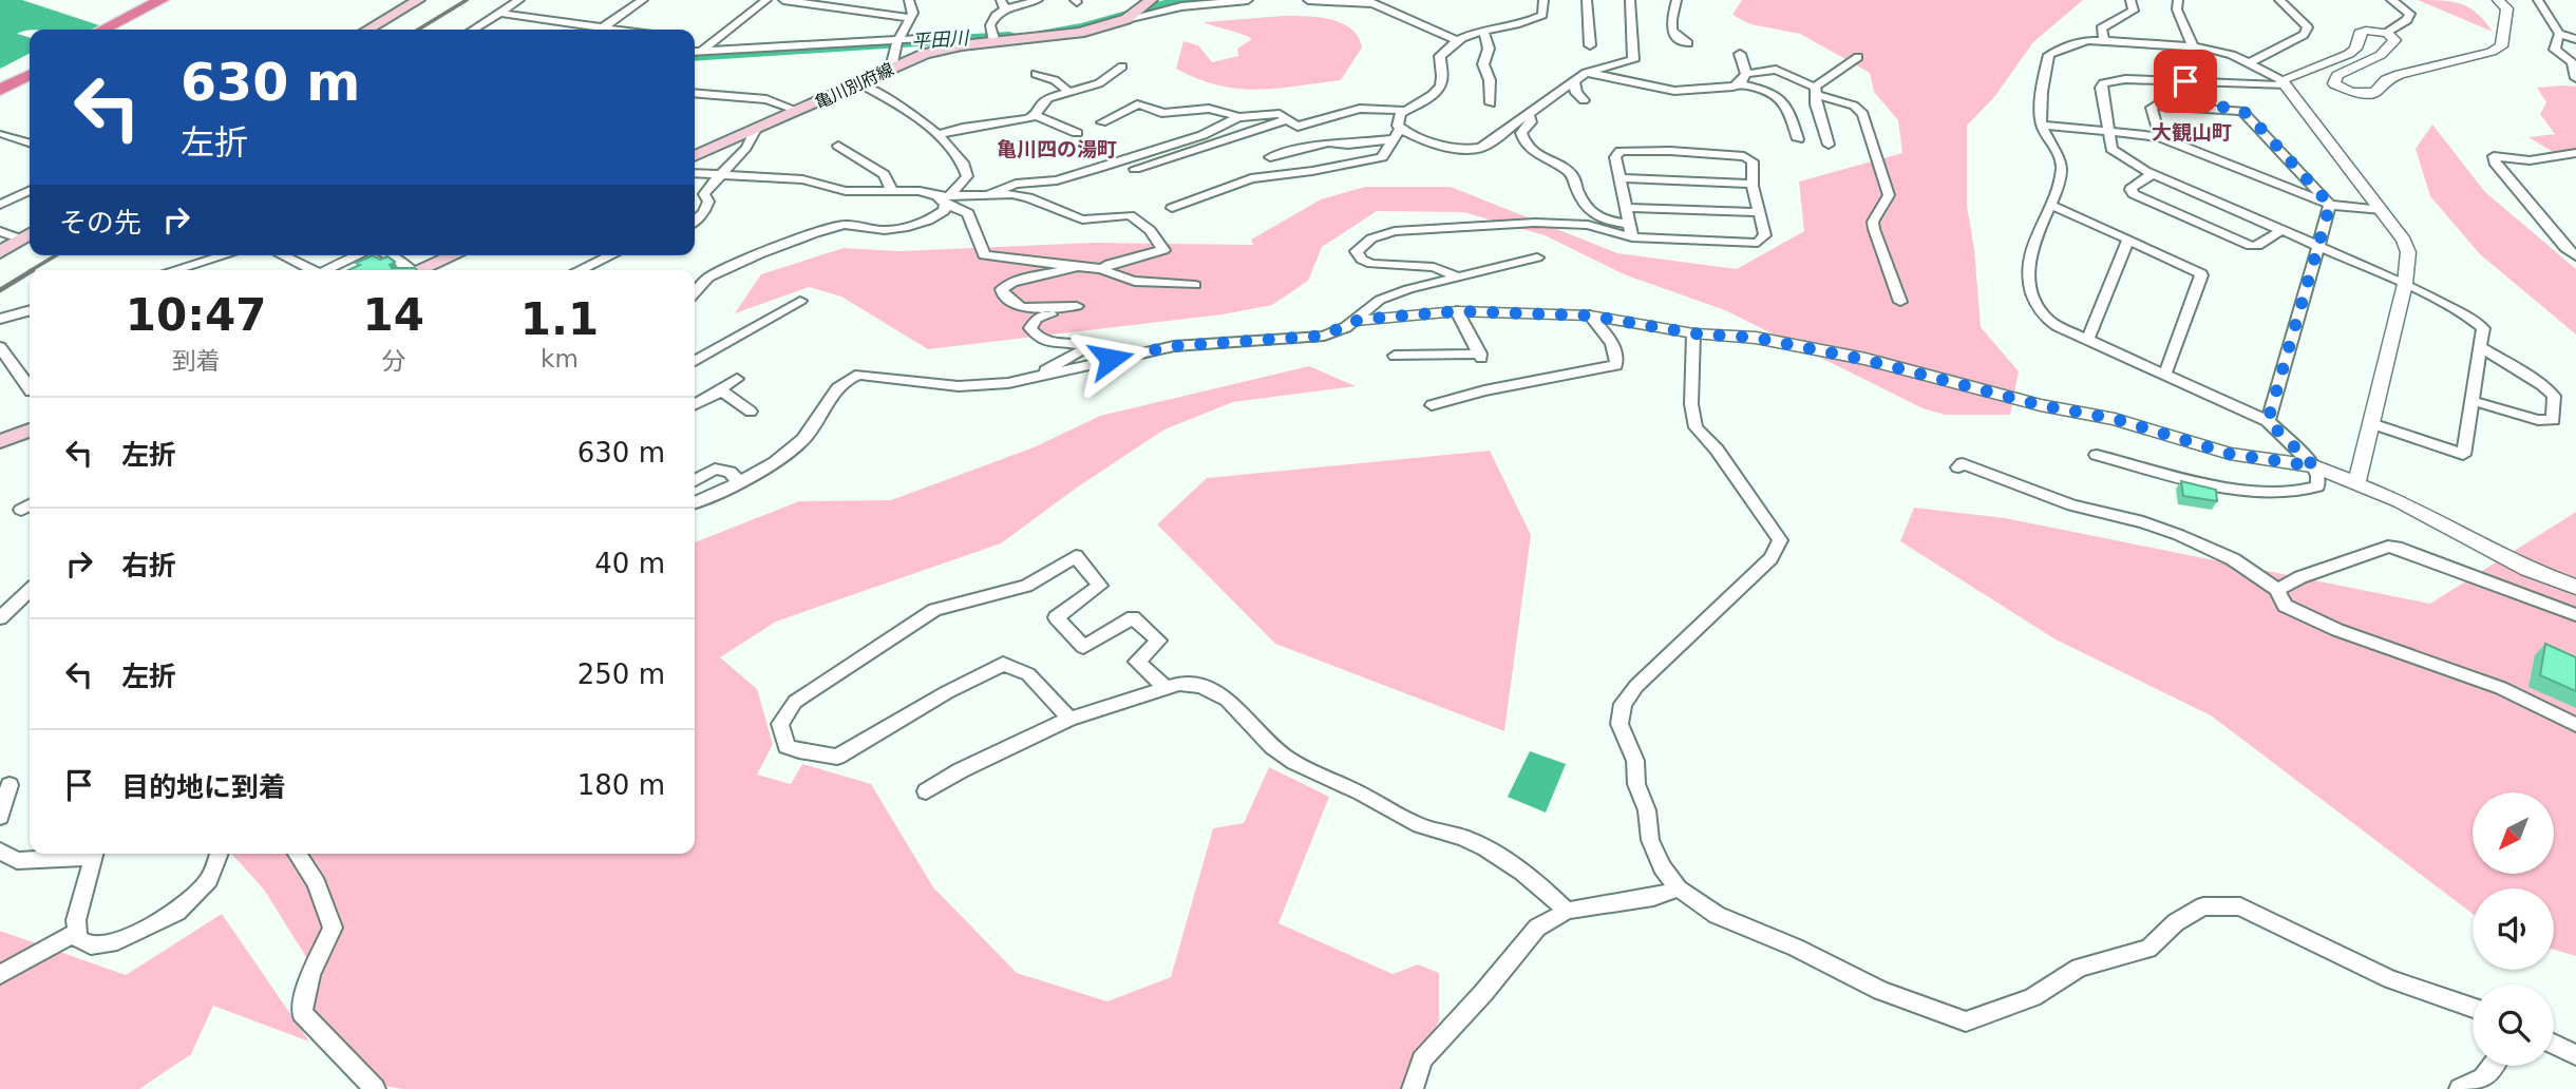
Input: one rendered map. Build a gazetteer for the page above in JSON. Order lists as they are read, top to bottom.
{
  "streets": {
    "main road": ["亀川別府線"]
  },
  "districts": ["大観山町", "亀川四の湯町"],
  "water": ["平田川"],
  "north": "bottom left",
  "page": {
    "turn": ["630 m", "左折"],
    "then": "その先",
    "eta": [
      "10:47",
      "到着",
      "14",
      "分",
      "1.1",
      "km"
    ],
    "list": [
      {
        "name": "左折",
        "value": "630 m"
      },
      {
        "name": "右折",
        "value": "40 m"
      },
      {
        "name": "左折",
        "value": "250 m"
      },
      {
        "name": "目的地に到着",
        "value": "180 m"
      }
    ]
  }
}
